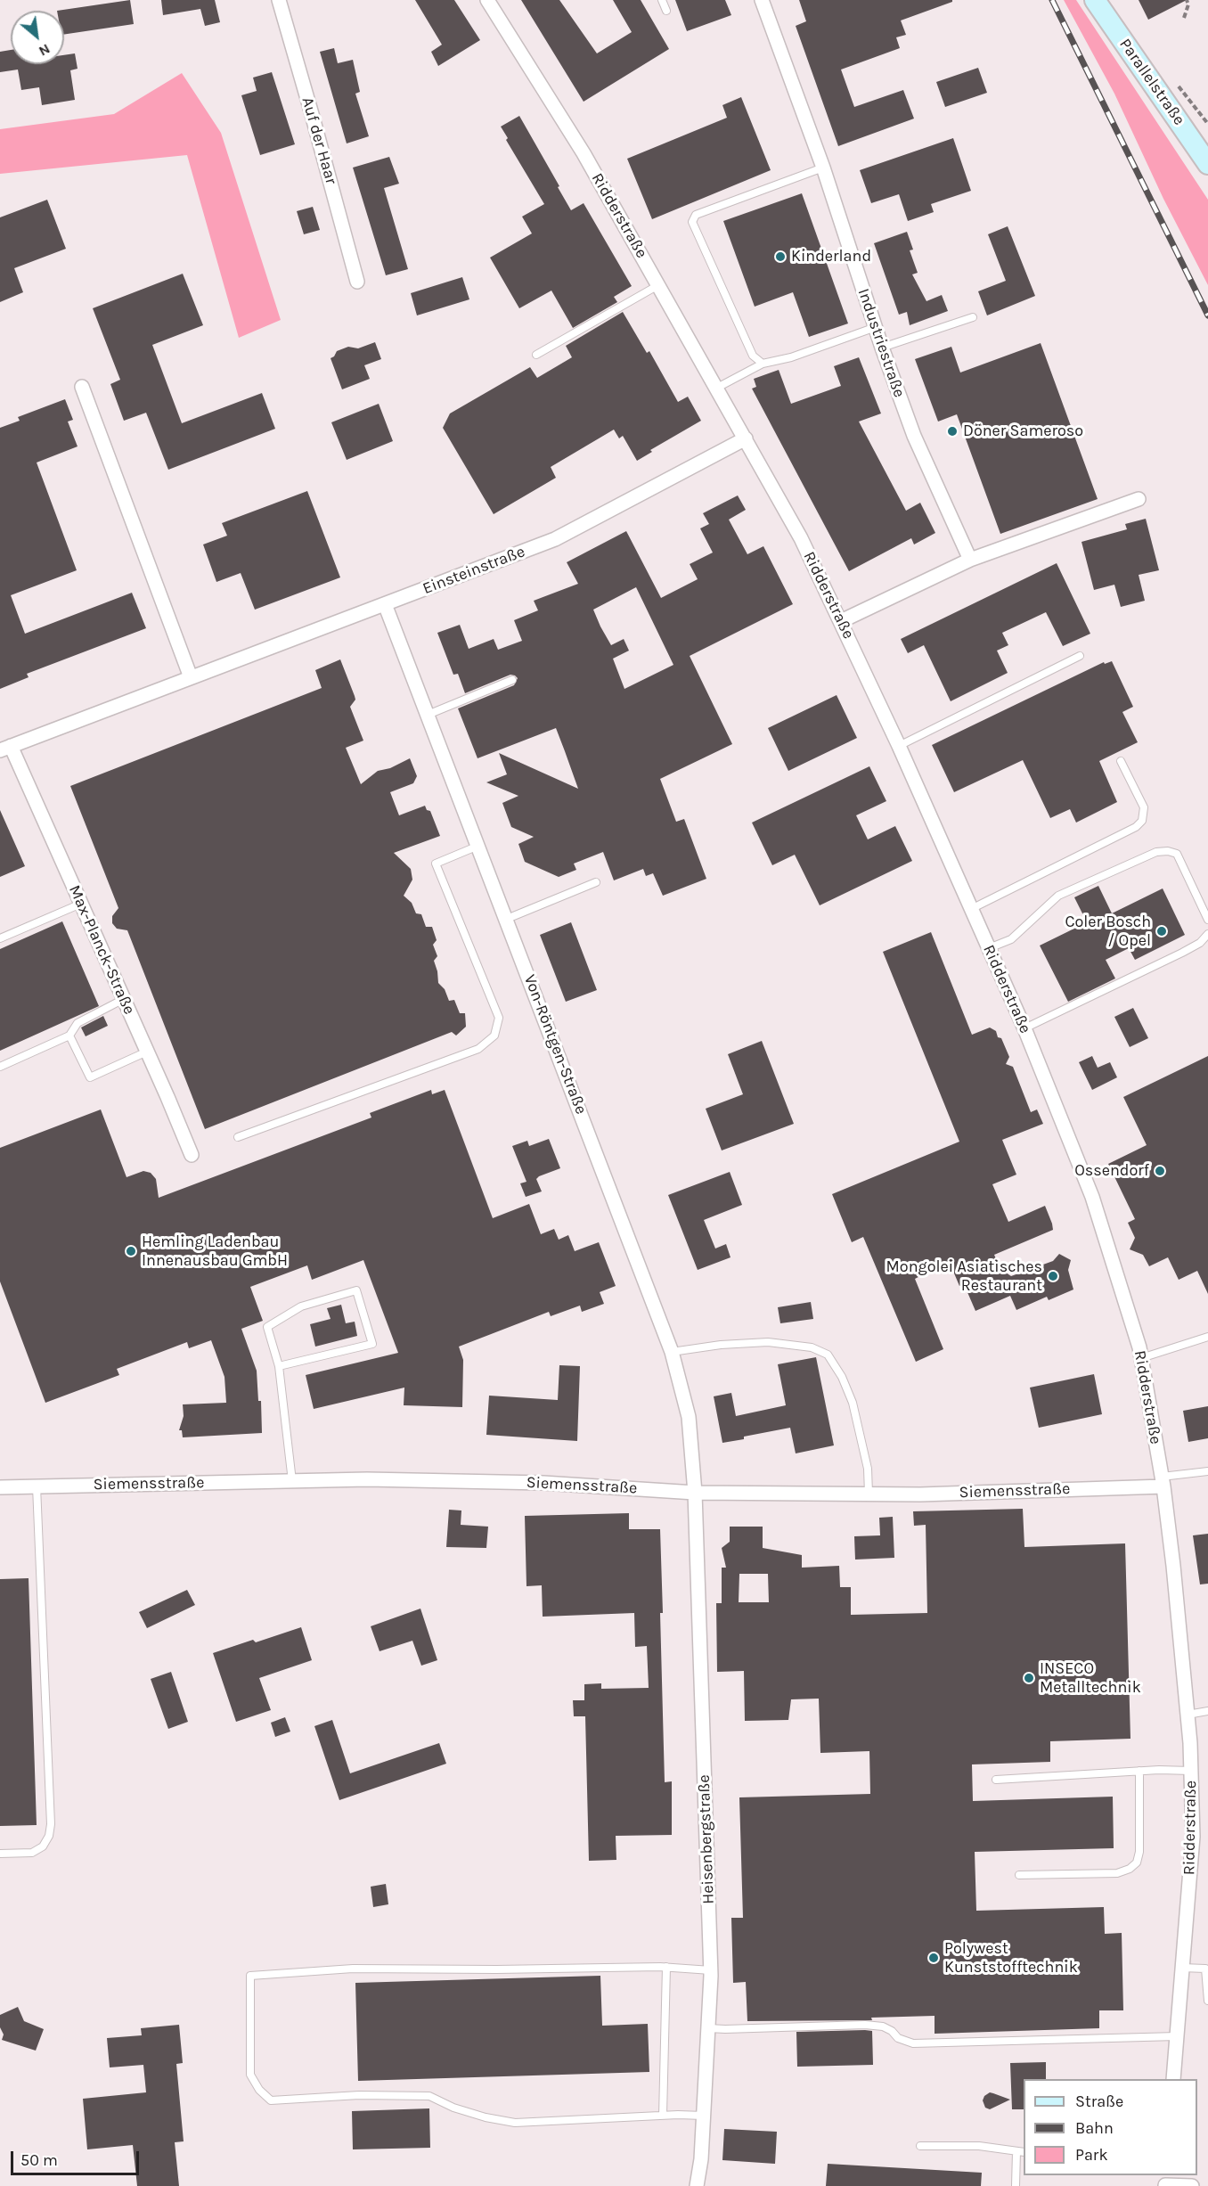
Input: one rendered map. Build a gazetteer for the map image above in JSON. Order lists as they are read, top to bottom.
{
  "streets": {
    "main road": ["Parallelstraße"],
    "street": [
      "Auf der Haar",
      "Ridderstraße",
      "Industriestraße",
      "Einsteinstraße",
      "Max-Planck-Straße",
      "Von-Röntgen-Straße",
      "Siemensstraße",
      "Heisenbergstraße"
    ]
  },
  "crossings": [
    ["Ridderstraße", "Einsteinstraße"],
    ["Ridderstraße", "Siemensstraße"],
    ["Einsteinstraße", "Max-Planck-Straße"],
    ["Einsteinstraße", "Von-Röntgen-Straße"],
    ["Von-Röntgen-Straße", "Siemensstraße"],
    ["Von-Röntgen-Straße", "Heisenbergstraße"],
    ["Siemensstraße", "Heisenbergstraße"]
  ],
  "places": [
    "Kinderland",
    "Döner Sameroso",
    "Coler Bosch / Opel",
    "Ossendorf",
    "Hemling Ladenbau Innenausbau GmbH",
    "Mongolei Asiatisches Restaurant",
    "INSECO Metalltechnik",
    "Polywest Kunststofftechnik"
  ],
  "legend": ["Straße", "Bahn", "Park"],
  "scale_bar": "50 m",
  "north": "bottom right"
}
